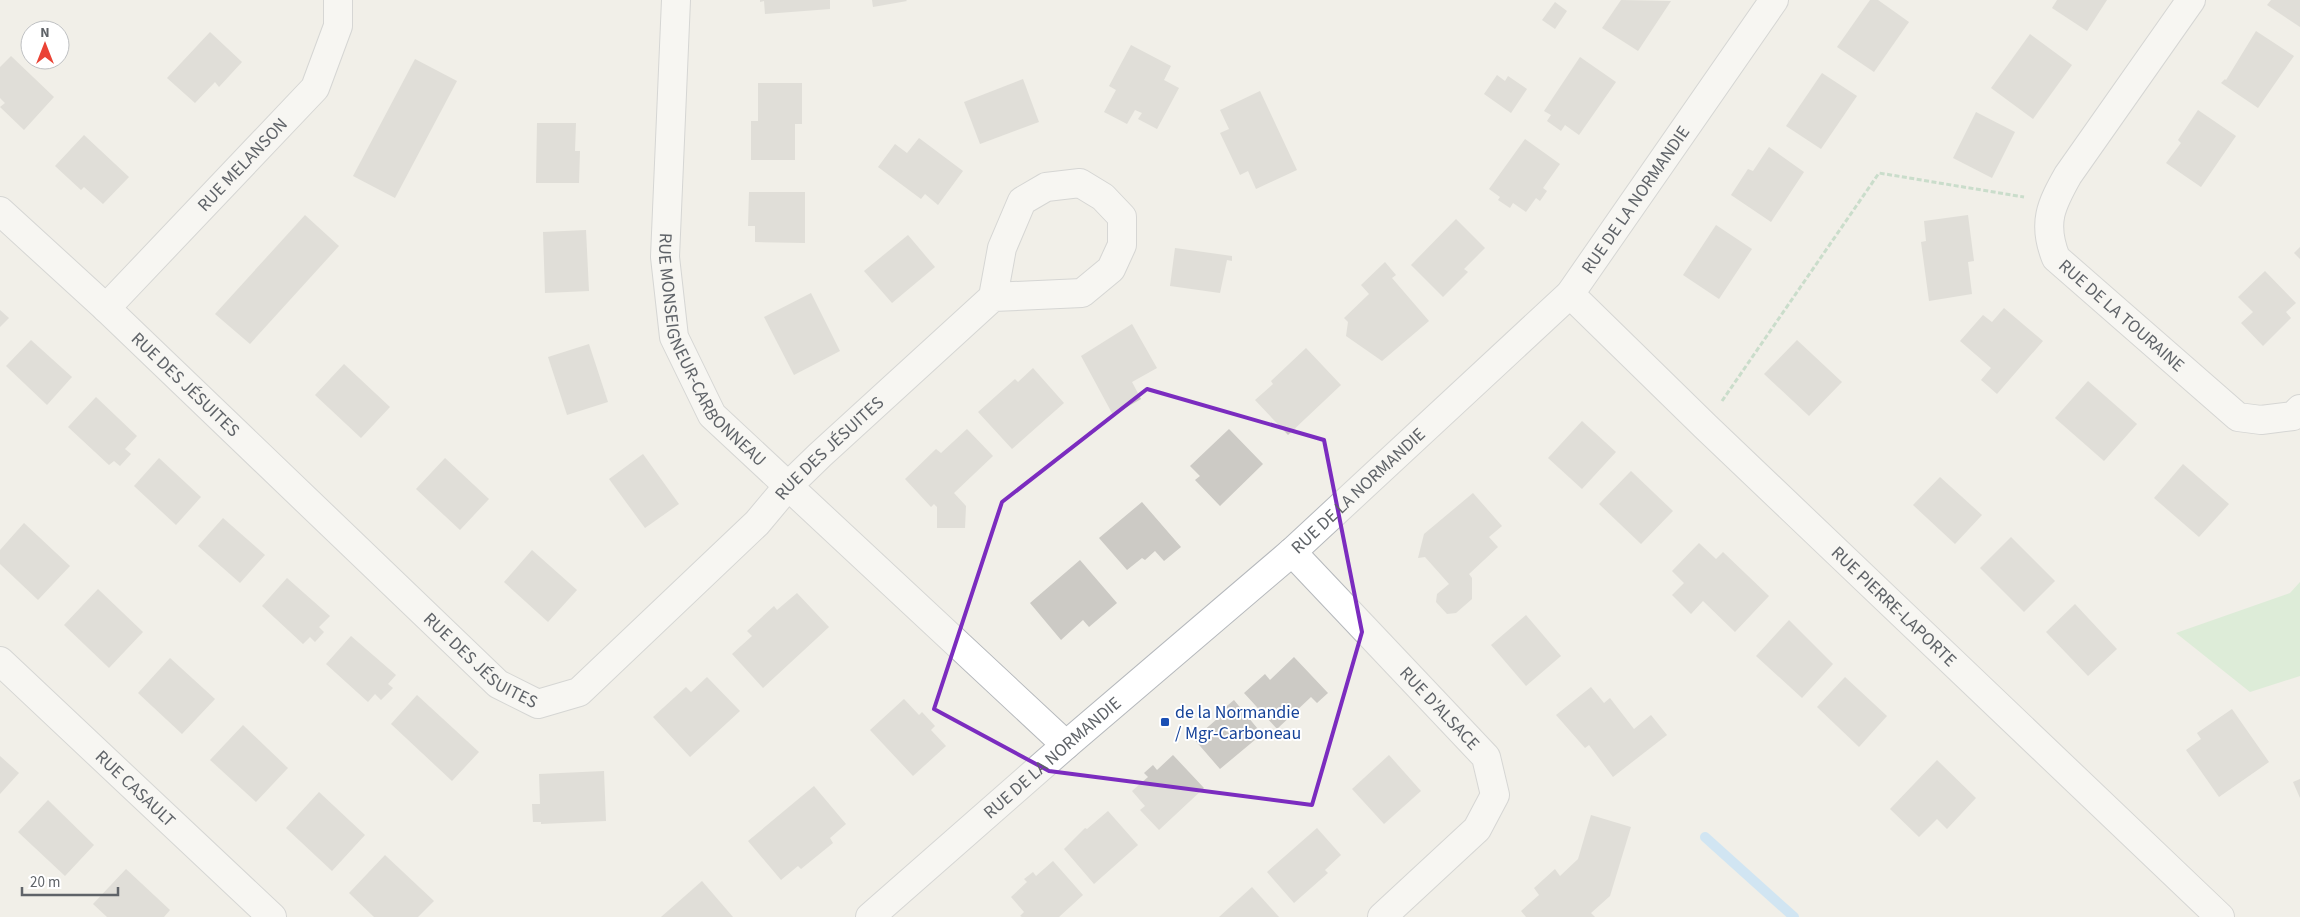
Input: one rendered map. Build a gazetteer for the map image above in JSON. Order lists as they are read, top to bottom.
{
  "streets": {
    "street": [
      "RUE MELANSON",
      "RUE DE LA NORMANDIE",
      "RUE DE LA TOURAINE",
      "RUE MONSEIGNEUR-CARBONNEAU",
      "RUE DES JÉSUITES",
      "RUE PIERRE-LAPORTE",
      "RUE D'ALSACE",
      "RUE CASAULT"
    ]
  },
  "crossings": [
    ["RUE MELANSON", "RUE DES JÉSUITES"],
    ["RUE DE LA NORMANDIE", "RUE MONSEIGNEUR-CARBONNEAU"],
    ["RUE DE LA NORMANDIE", "RUE PIERRE-LAPORTE"],
    ["RUE DE LA NORMANDIE", "RUE D'ALSACE"],
    ["RUE MONSEIGNEUR-CARBONNEAU", "RUE DES JÉSUITES"]
  ],
  "places": {
    "transit": ["de la Normandie / Mgr-Carboneau"]
  },
  "scale_bar": "20 m",
  "north": "top"
}
